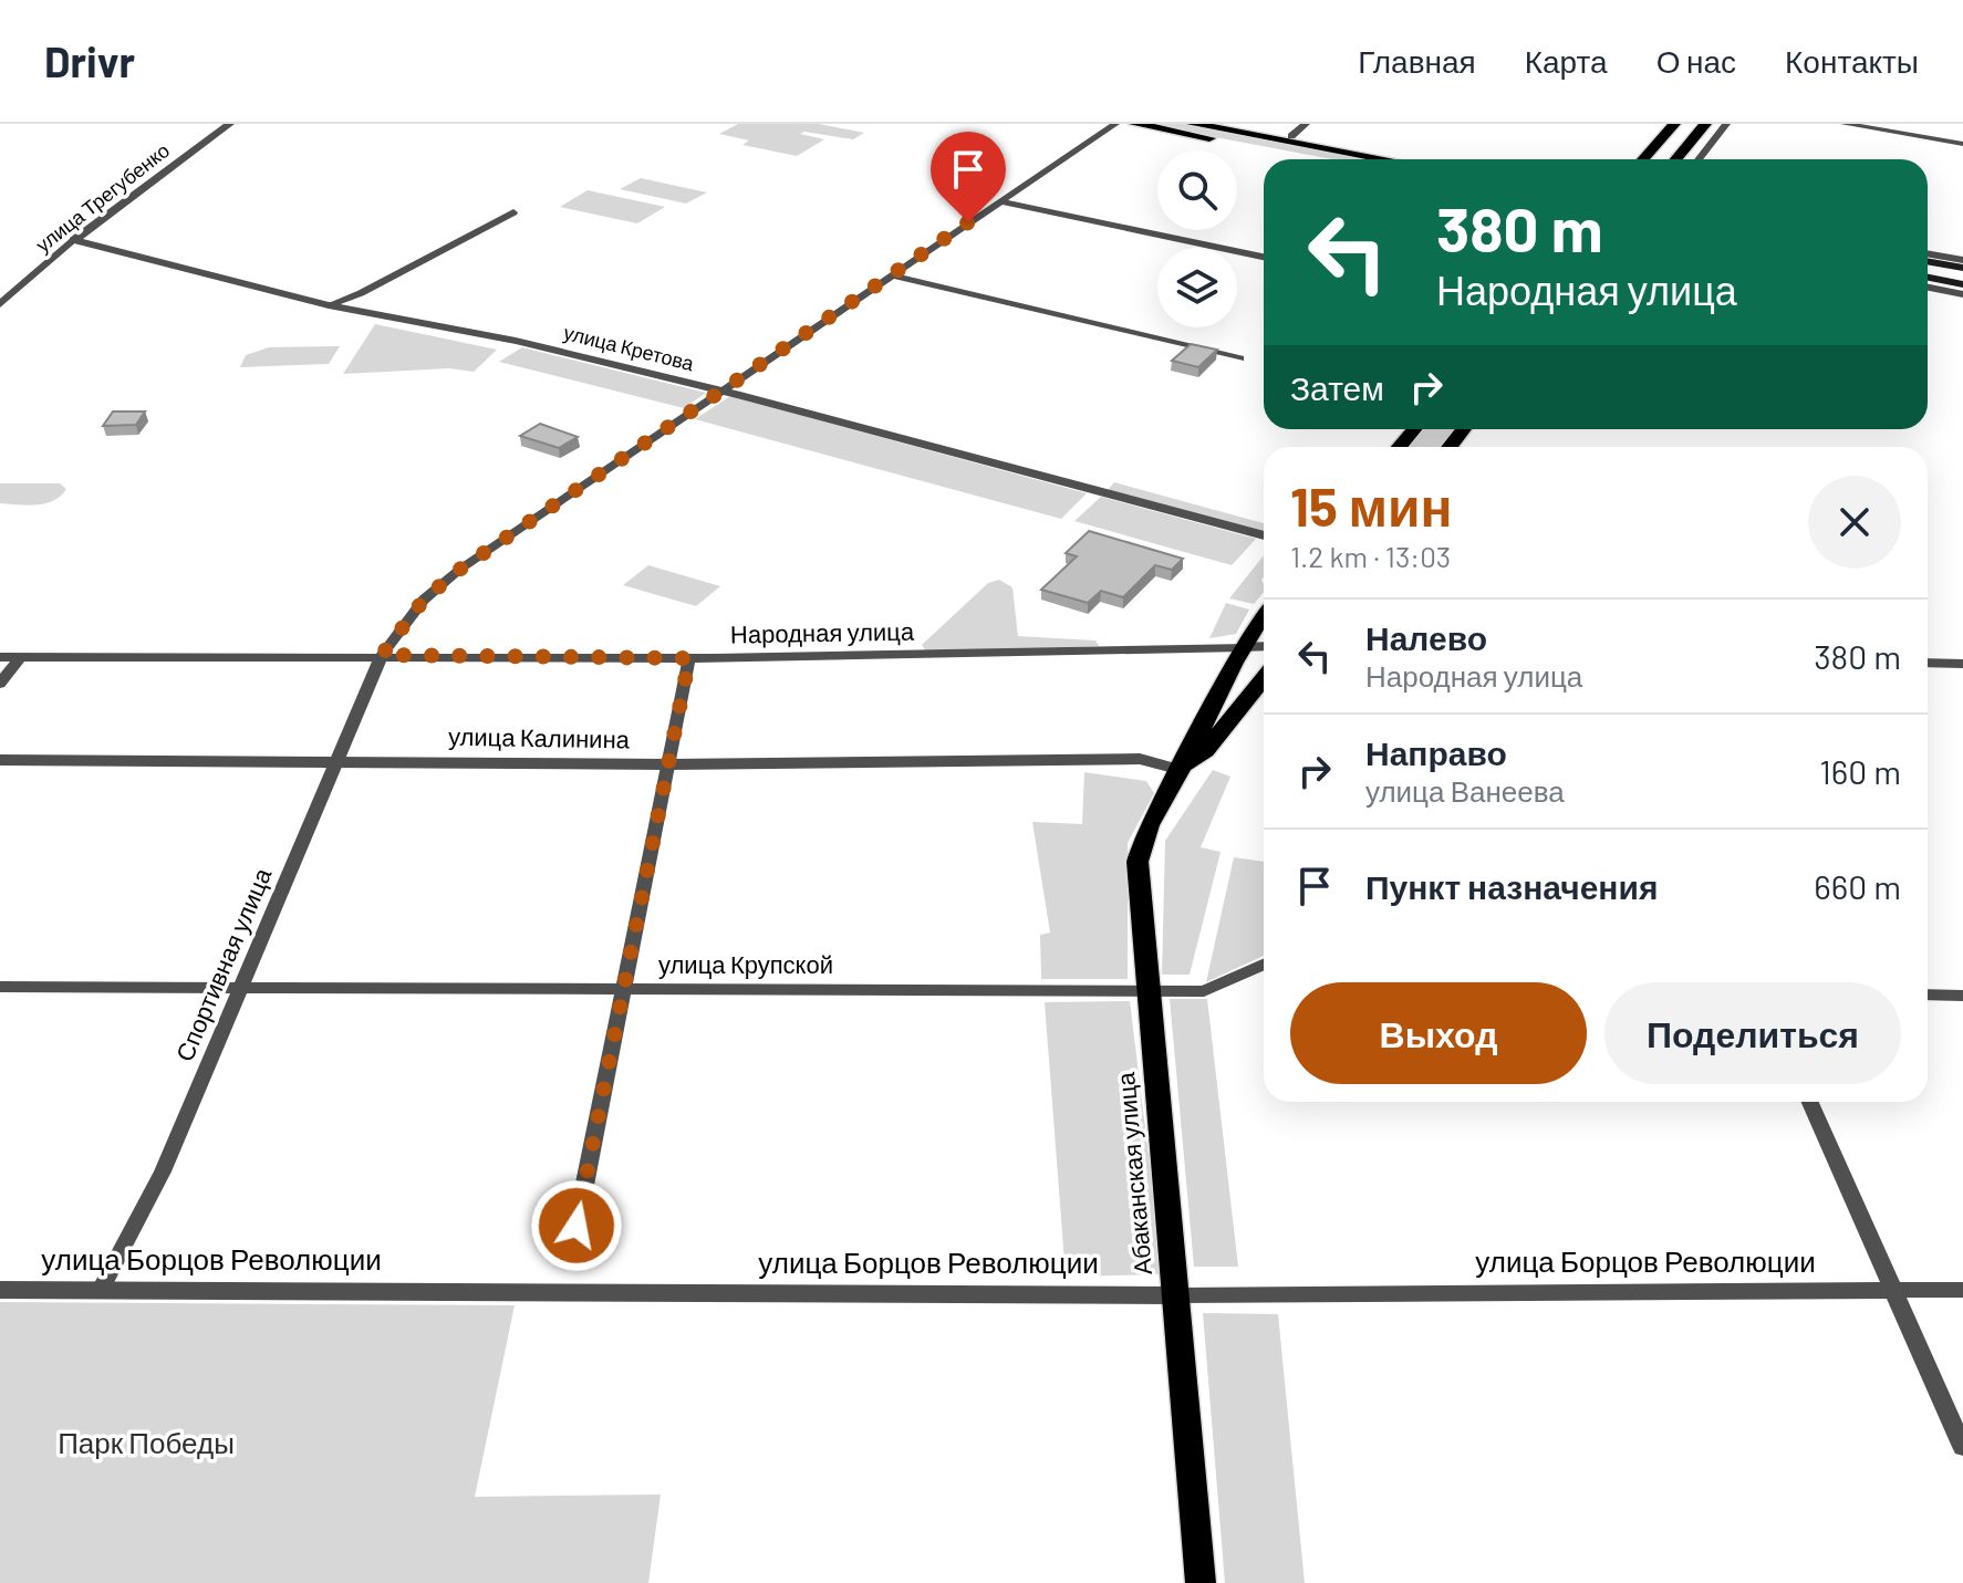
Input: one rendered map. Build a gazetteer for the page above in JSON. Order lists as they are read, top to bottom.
{
  "streets": {
    "main road": ["Абаканская улица"],
    "street": [
      "улица Трегубенко",
      "улица Кретова",
      "Народная улица",
      "улица Калинина",
      "Спортивная улица",
      "улица Крупской",
      "улица Борцов Революции"
    ]
  },
  "crossings": [
    ["улица Трегубенко", "улица Кретова"],
    ["улица Кретова", "Спортивная улица"],
    ["Народная улица", "Спортивная улица"],
    ["Народная улица", "Абаканская улица"],
    ["улица Калинина", "Спортивная улица"],
    ["улица Калинина", "Абаканская улица"],
    ["Спортивная улица", "улица Крупской"],
    ["Спортивная улица", "улица Борцов Революции"],
    ["улица Крупской", "Абаканская улица"],
    ["Абаканская улица", "улица Борцов Революции"]
  ],
  "parks": ["Парк Победы"],
  "page": {
    "header": "Drivr",
    "nav": [
      "Главная",
      "Карта",
      "О нас",
      "Контакты"
    ],
    "turn": ["380 m", "Народная улица"],
    "then": "Затем",
    "heading": ["15 мин", "1.2 km · 13:03"],
    "list": [
      {
        "name": "Налево",
        "note": "Народная улица",
        "value": "380 m"
      },
      {
        "name": "Направо",
        "note": "улица Ванеева",
        "value": "160 m"
      },
      {
        "name": "Пункт назначения",
        "value": "660 m"
      }
    ],
    "buttons": ["Выход", "Поделиться"]
  }
}
